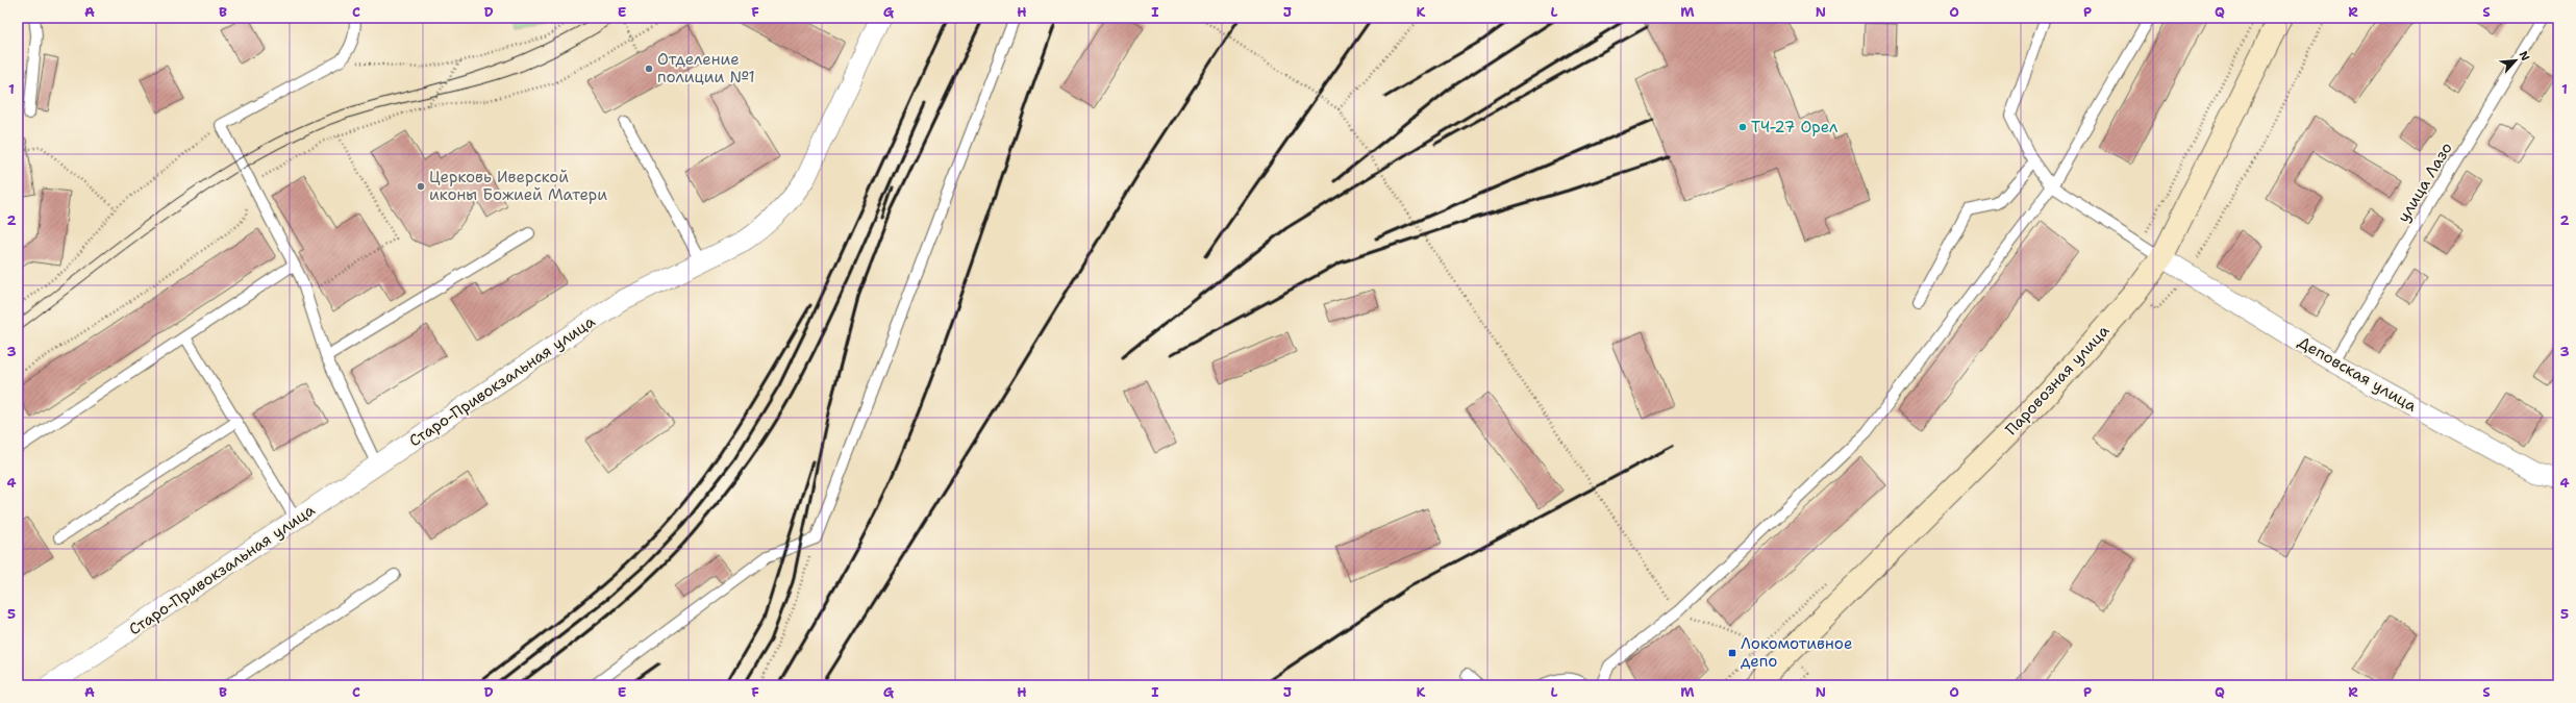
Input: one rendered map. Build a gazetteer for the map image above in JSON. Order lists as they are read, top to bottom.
{
  "streets": {
    "main road": ["Паровозная улица"],
    "street": ["Деповская улица", "Старо-Привокзальная улица"],
    "lane": ["улица Лазо"]
  },
  "crossings": [
    ["улица Лазо", "Деповская улица"],
    ["Деповская улица", "Паровозная улица"]
  ],
  "places": {
    "other": ["Отделение полиции №1", "ТЧ-27 Орел", "Церковь Иверской иконы Божией Матери"],
    "transit": ["Локомотивное депо"]
  },
  "north": "top right",
  "grid": {
    "columns": [
      "A",
      "B",
      "C",
      "D",
      "E",
      "F",
      "G",
      "H",
      "I",
      "J",
      "K",
      "L",
      "M",
      "N",
      "O",
      "P",
      "Q",
      "R",
      "S"
    ],
    "rows": [
      "1",
      "2",
      "3",
      "4",
      "5"
    ]
  }
}
